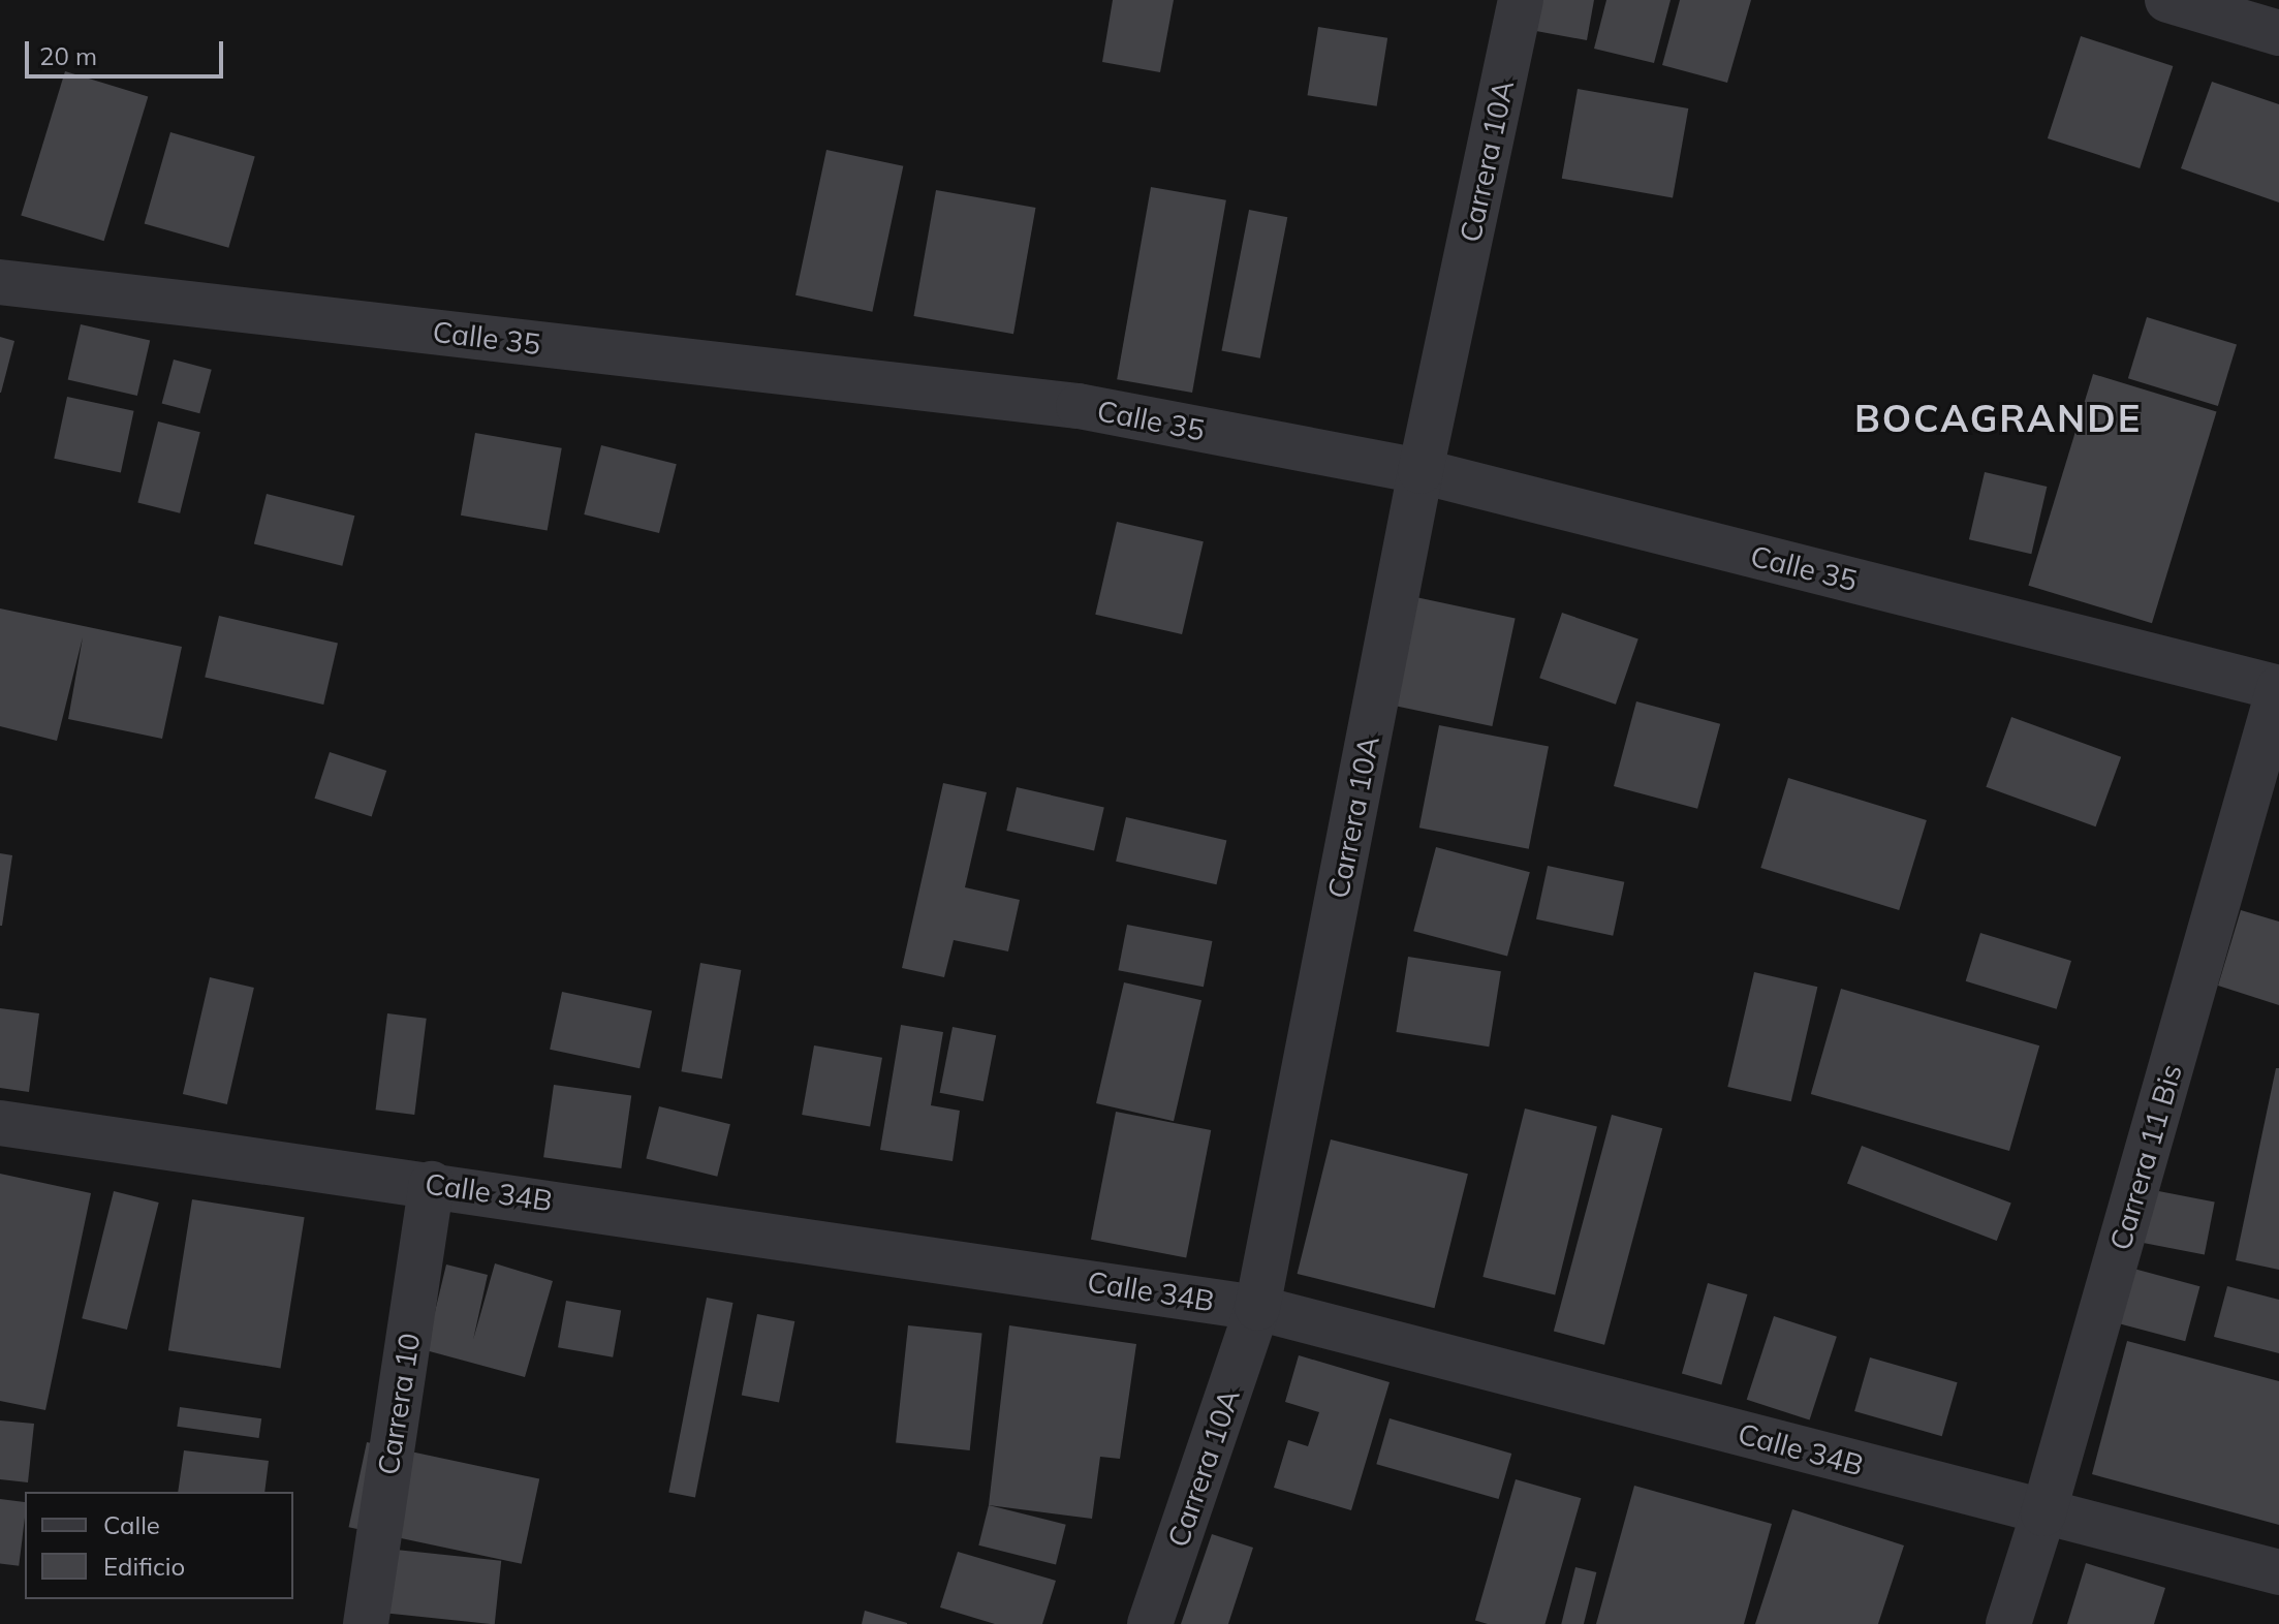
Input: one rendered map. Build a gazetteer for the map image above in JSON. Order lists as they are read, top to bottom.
{
  "streets": {
    "street": [
      "Carrera 10A",
      "Calle 35",
      "Carrera 11 Bis",
      "Calle 34B",
      "Carrera 10"
    ]
  },
  "crossings": [
    ["Carrera 10A", "Calle 35"],
    ["Carrera 10A", "Calle 34B"],
    ["Calle 35", "Carrera 11 Bis"],
    ["Carrera 11 Bis", "Calle 34B"],
    ["Calle 34B", "Carrera 10"]
  ],
  "districts": ["BOCAGRANDE"],
  "legend": ["Calle", "Edificio"],
  "scale_bar": "20 m"
}
